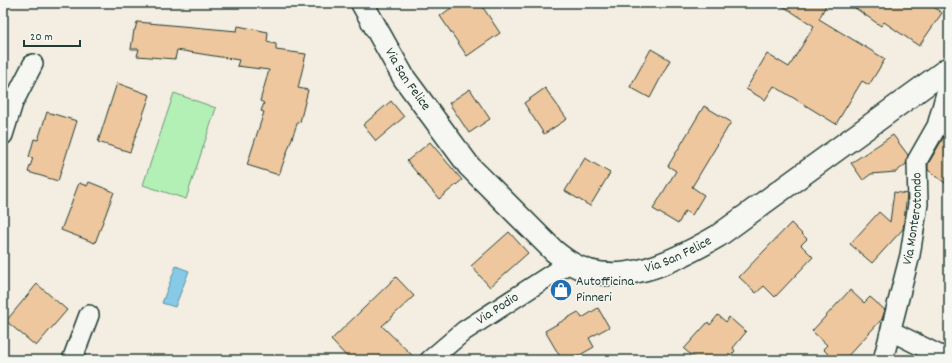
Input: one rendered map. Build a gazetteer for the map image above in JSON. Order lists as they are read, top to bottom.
{
  "streets": {
    "street": ["Via San Felice", "Via Monterotondo", "Via Podio"]
  },
  "crossings": [
    ["Via San Felice", "Via Podio"]
  ],
  "places": {
    "shop": ["Autofficina Pinneri"]
  },
  "scale_bar": "20 m"
}
